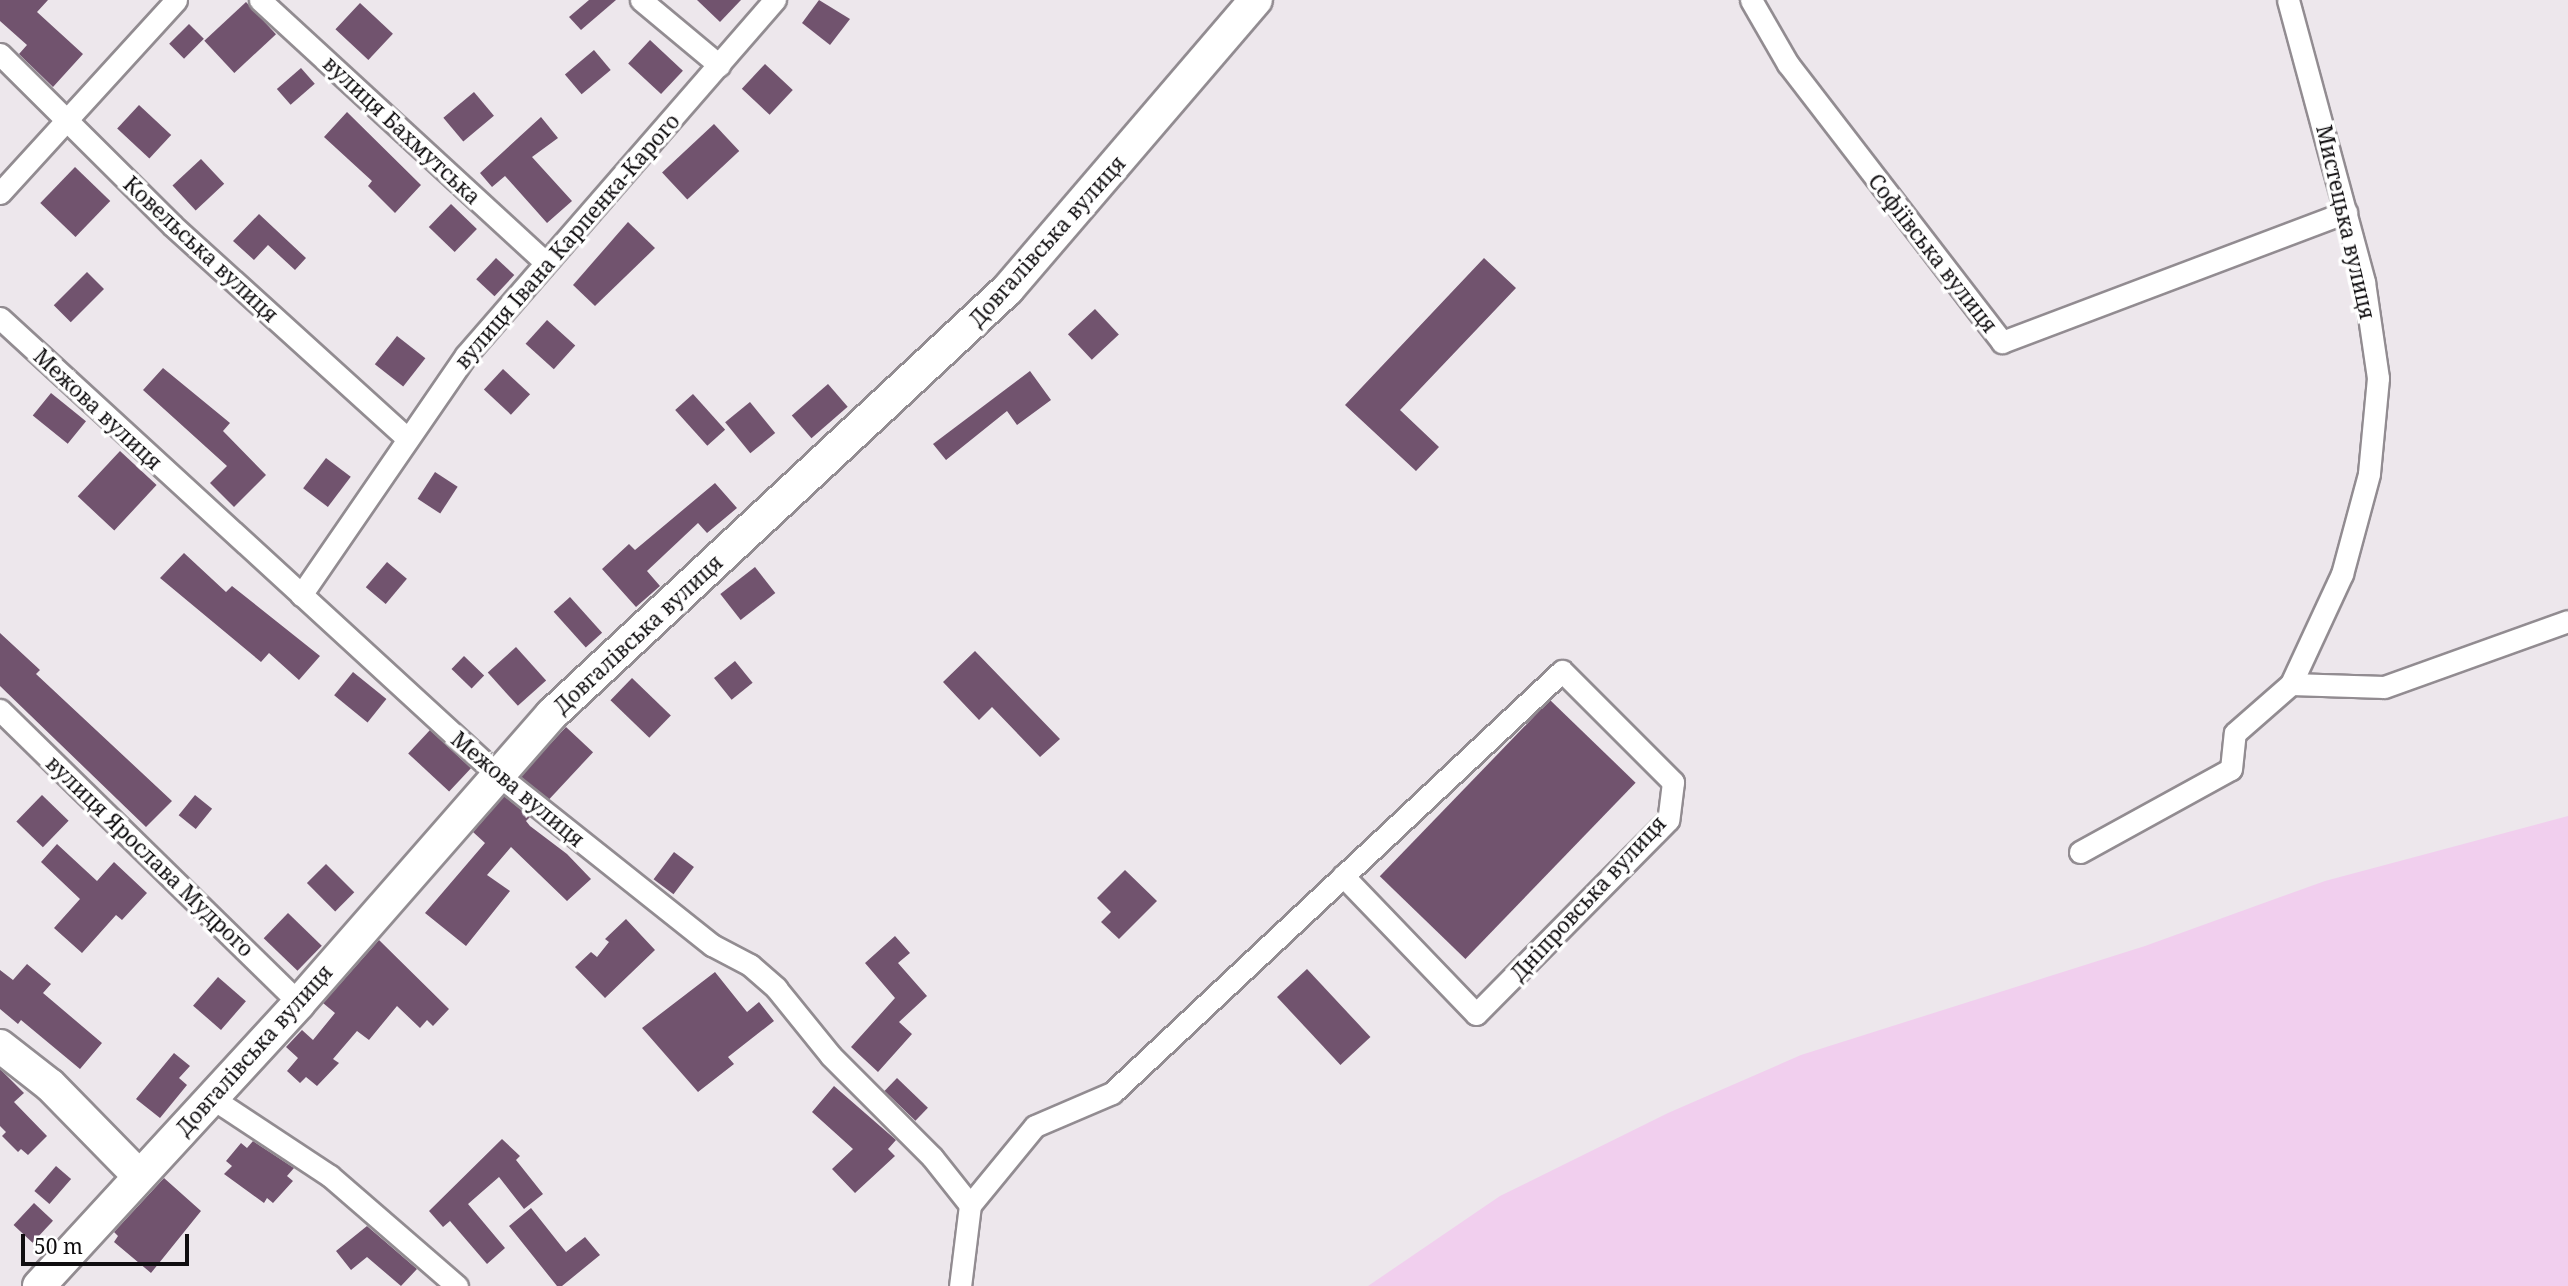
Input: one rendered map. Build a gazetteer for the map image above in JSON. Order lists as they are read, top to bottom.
{
  "streets": {
    "street": [
      "вулиця Бахмутська",
      "Мистецька вулиця",
      "вулиця Івана Карпенка-Карого",
      "Довгалівська вулиця",
      "Ковельська вулиця",
      "Софіївська вулиця",
      "Межова вулиця",
      "вулиця Ярослава Мудрого",
      "Дніпровська вулиця"
    ]
  },
  "crossings": [
    ["вулиця Бахмутська", "вулиця Івана Карпенка-Карого"],
    ["Мистецька вулиця", "Софіївська вулиця"],
    ["вулиця Івана Карпенка-Карого", "Ковельська вулиця"],
    ["вулиця Івана Карпенка-Карого", "Межова вулиця"],
    ["Довгалівська вулиця", "Межова вулиця"],
    ["Довгалівська вулиця", "вулиця Ярослава Мудрого"],
    ["Межова вулиця", "Дніпровська вулиця"]
  ],
  "scale_bar": "50 m"
}
